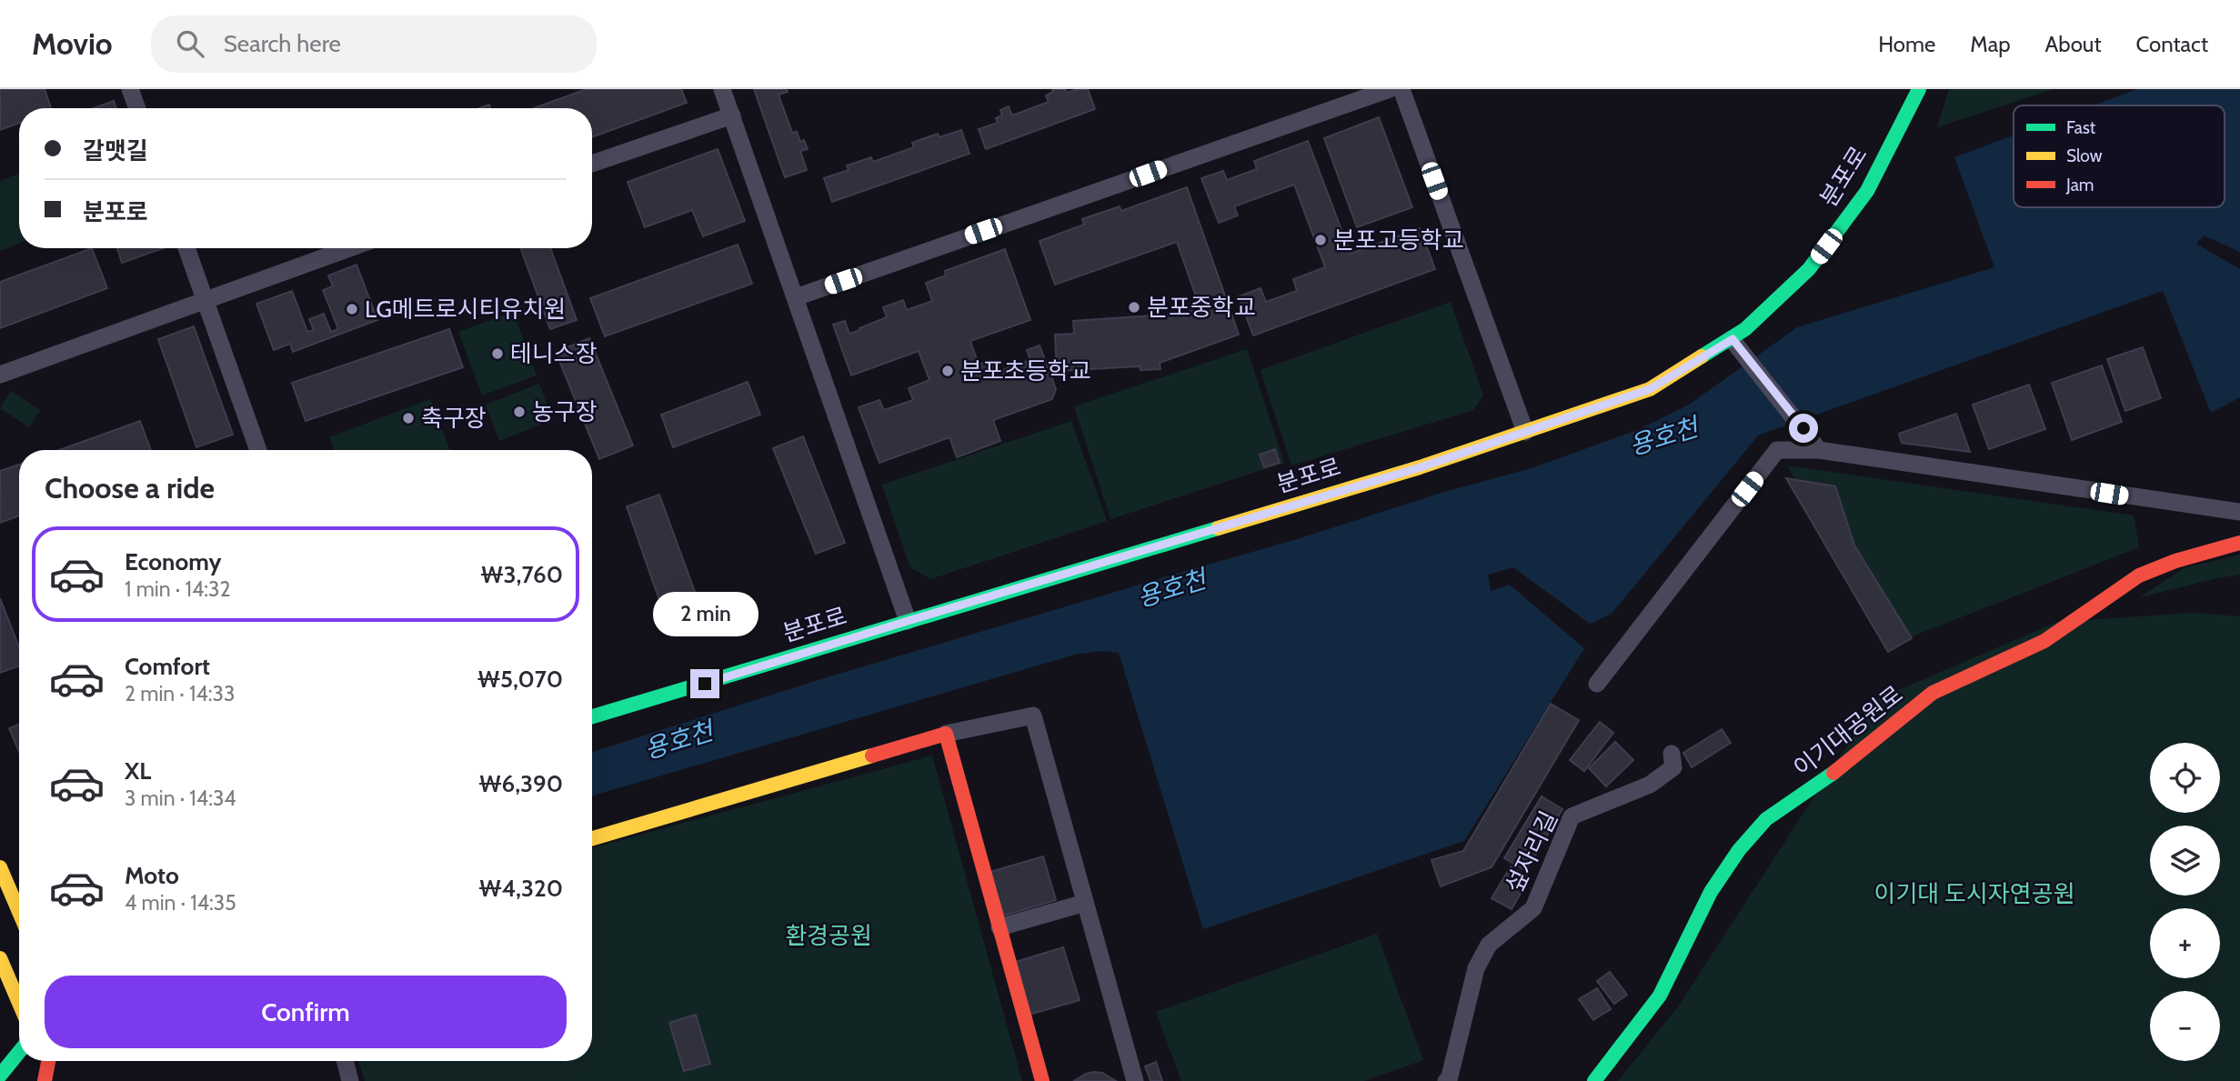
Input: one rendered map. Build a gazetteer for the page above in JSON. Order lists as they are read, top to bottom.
{
  "streets": {
    "main road": ["분포로", "이기대공원로"],
    "street": ["섶자리길"]
  },
  "water": ["용호천"],
  "parks": ["이기대 도시자연공원", "환경공원"],
  "places": [
    "분포고등학교",
    "분포중학교",
    "LG메트로시티유치원",
    "테니스장",
    "분포초등학교",
    "농구장",
    "축구장"
  ],
  "legend": ["Fast", "Slow", "Jam"],
  "page": {
    "header": "Movio",
    "search": "Search here",
    "nav": [
      "Home",
      "Map",
      "About",
      "Contact"
    ],
    "banner": ["갈맷길", "분포로"],
    "heading": "Choose a ride",
    "list": [
      {
        "name": "Economy",
        "note": "1 min · 14:32",
        "value": "₩3,760"
      },
      {
        "name": "Comfort",
        "note": "2 min · 14:33",
        "value": "₩5,070"
      },
      {
        "name": "XL",
        "note": "3 min · 14:34",
        "value": "₩6,390"
      },
      {
        "name": "Moto",
        "note": "4 min · 14:35",
        "value": "₩4,320"
      }
    ],
    "bubble": "2 min",
    "map_buttons": ["+", "−"],
    "buttons": "Confirm"
  }
}
